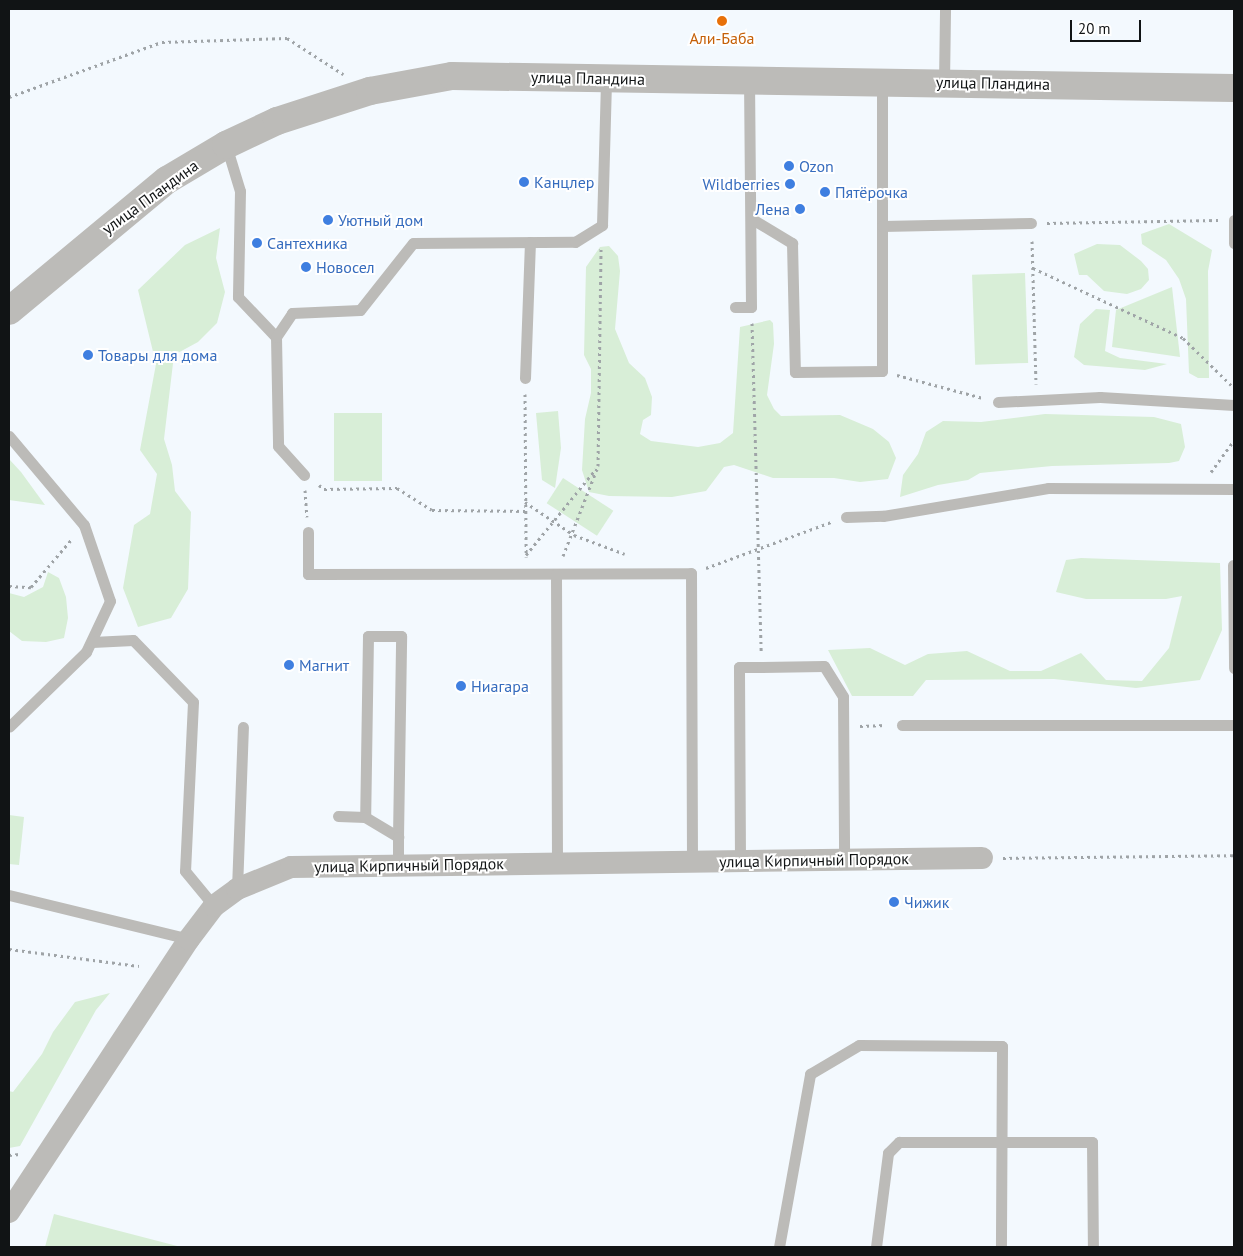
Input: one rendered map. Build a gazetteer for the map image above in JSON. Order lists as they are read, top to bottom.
{
  "streets": {
    "street": ["улица Пландина", "улица Кирпичный Порядок"]
  },
  "places": [
    "Али-Баба",
    "Ozon",
    "Канцлер",
    "Wildberries",
    "Пятёрочка",
    "Лена",
    "Уютный дом",
    "Сантехника",
    "Новосел",
    "Товары для дома",
    "Магнит",
    "Ниагара",
    "Чижик"
  ],
  "scale_bar": "20 m"
}
